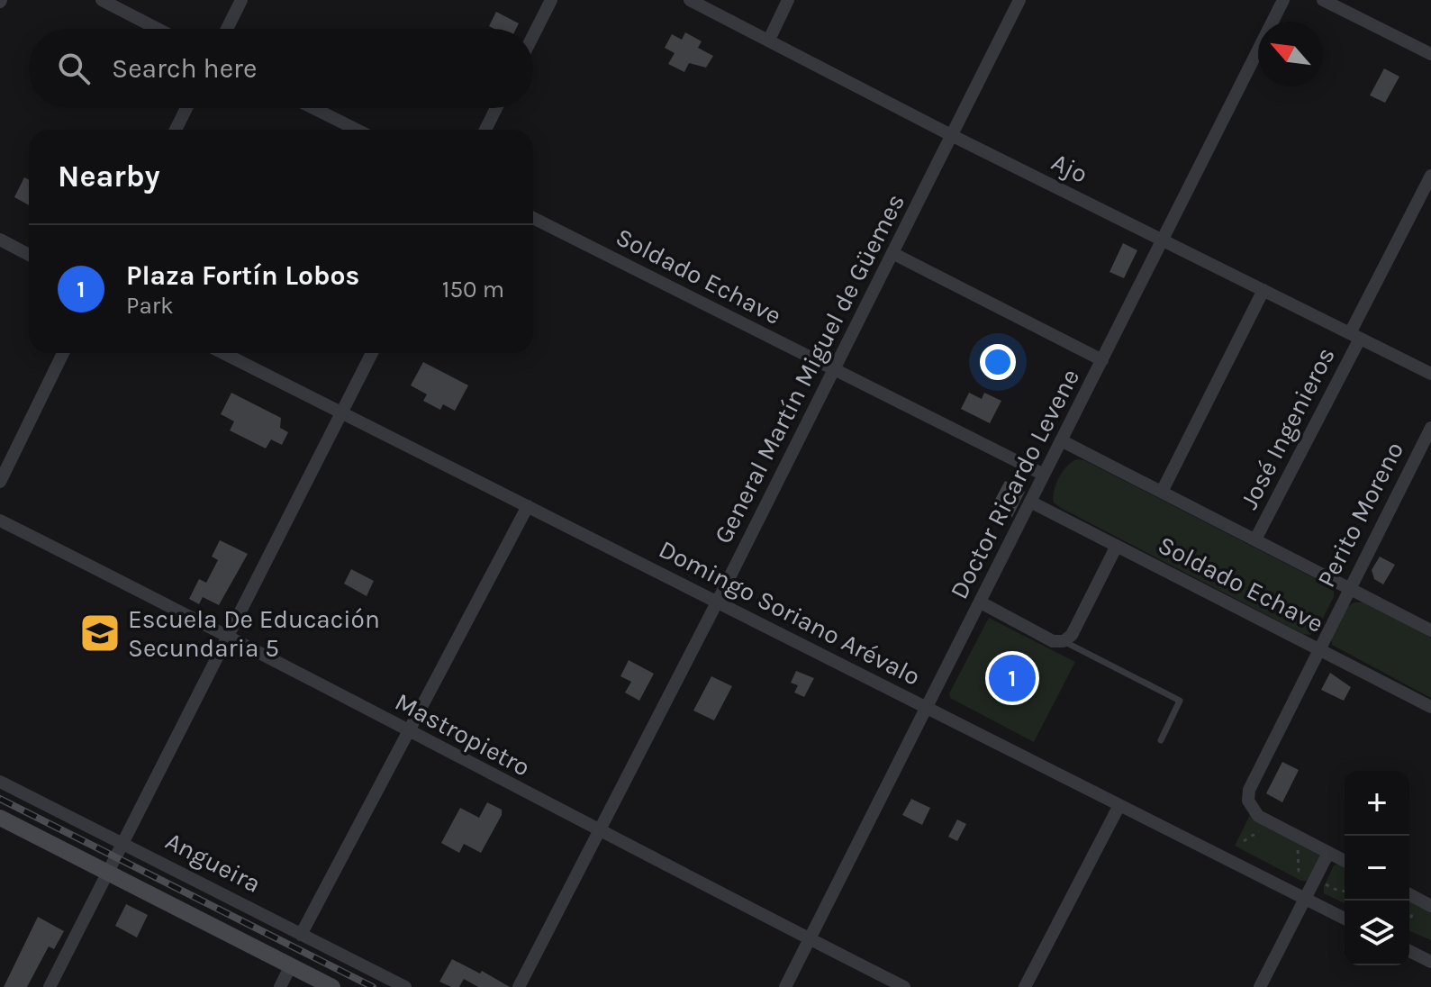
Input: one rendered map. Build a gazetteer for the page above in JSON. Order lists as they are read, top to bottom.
{
  "streets": {
    "street": [
      "Ajo",
      "Soldado Echave",
      "General Martín Miguel de Güemes",
      "José Ingenieros",
      "Doctor Ricardo Levene",
      "Perito Moreno",
      "Domingo Soriano Arévalo",
      "Mastropietro",
      "Angueira"
    ]
  },
  "crossings": [
    ["Ajo", "General Martín Miguel de Güemes"],
    ["Ajo", "José Ingenieros"],
    ["Ajo", "Doctor Ricardo Levene"],
    ["Soldado Echave", "General Martín Miguel de Güemes"],
    ["Soldado Echave", "Doctor Ricardo Levene"],
    ["Soldado Echave", "Perito Moreno"],
    ["General Martín Miguel de Güemes", "Domingo Soriano Arévalo"],
    ["General Martín Miguel de Güemes", "Mastropietro"],
    ["Doctor Ricardo Levene", "Domingo Soriano Arévalo"],
    ["Doctor Ricardo Levene", "Mastropietro"]
  ],
  "places": {
    "school or university": ["Escuela De Educación Secundaria 5"]
  },
  "north": "top left",
  "page": {
    "search": "Search here",
    "heading": "Nearby",
    "list": [
      {
        "mark": "1",
        "name": "Plaza Fortín Lobos",
        "note": "Park",
        "value": "150 m"
      }
    ],
    "pins": "1",
    "map_buttons": ["+", "−"]
  }
}
